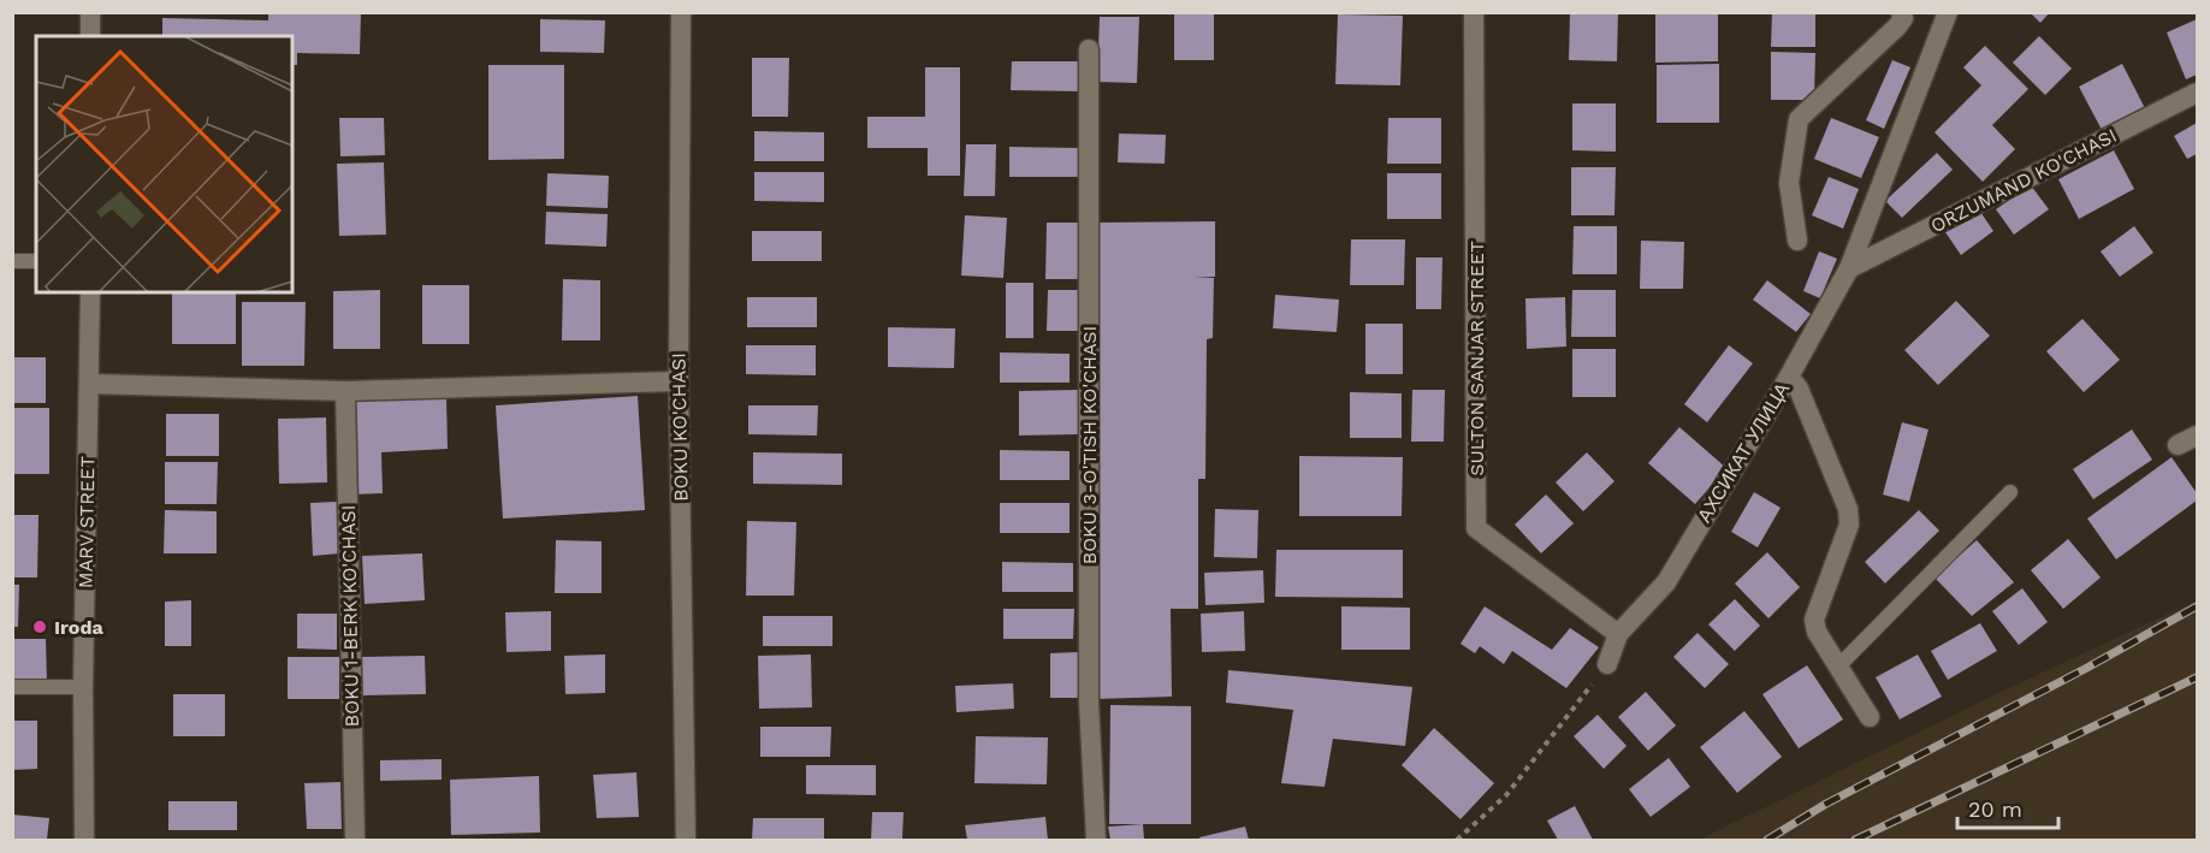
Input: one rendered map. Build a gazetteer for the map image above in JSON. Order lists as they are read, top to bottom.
{
  "streets": {
    "street": [
      "ORZUMAND KO'CHASI",
      "SULTON SANJAR STREET",
      "BOKU KO'CHASI",
      "BOKU 3-O'TISH KO'CHASI",
      "АХСИКАТ УЛИЦА",
      "MARV STREET",
      "BOKU 1-BERK KO'CHASI"
    ]
  },
  "crossings": [
    ["ORZUMAND KO'CHASI", "АХСИКАТ УЛИЦА"],
    ["SULTON SANJAR STREET", "АХСИКАТ УЛИЦА"]
  ],
  "places": ["Iroda"],
  "scale_bar": "20 m"
}
